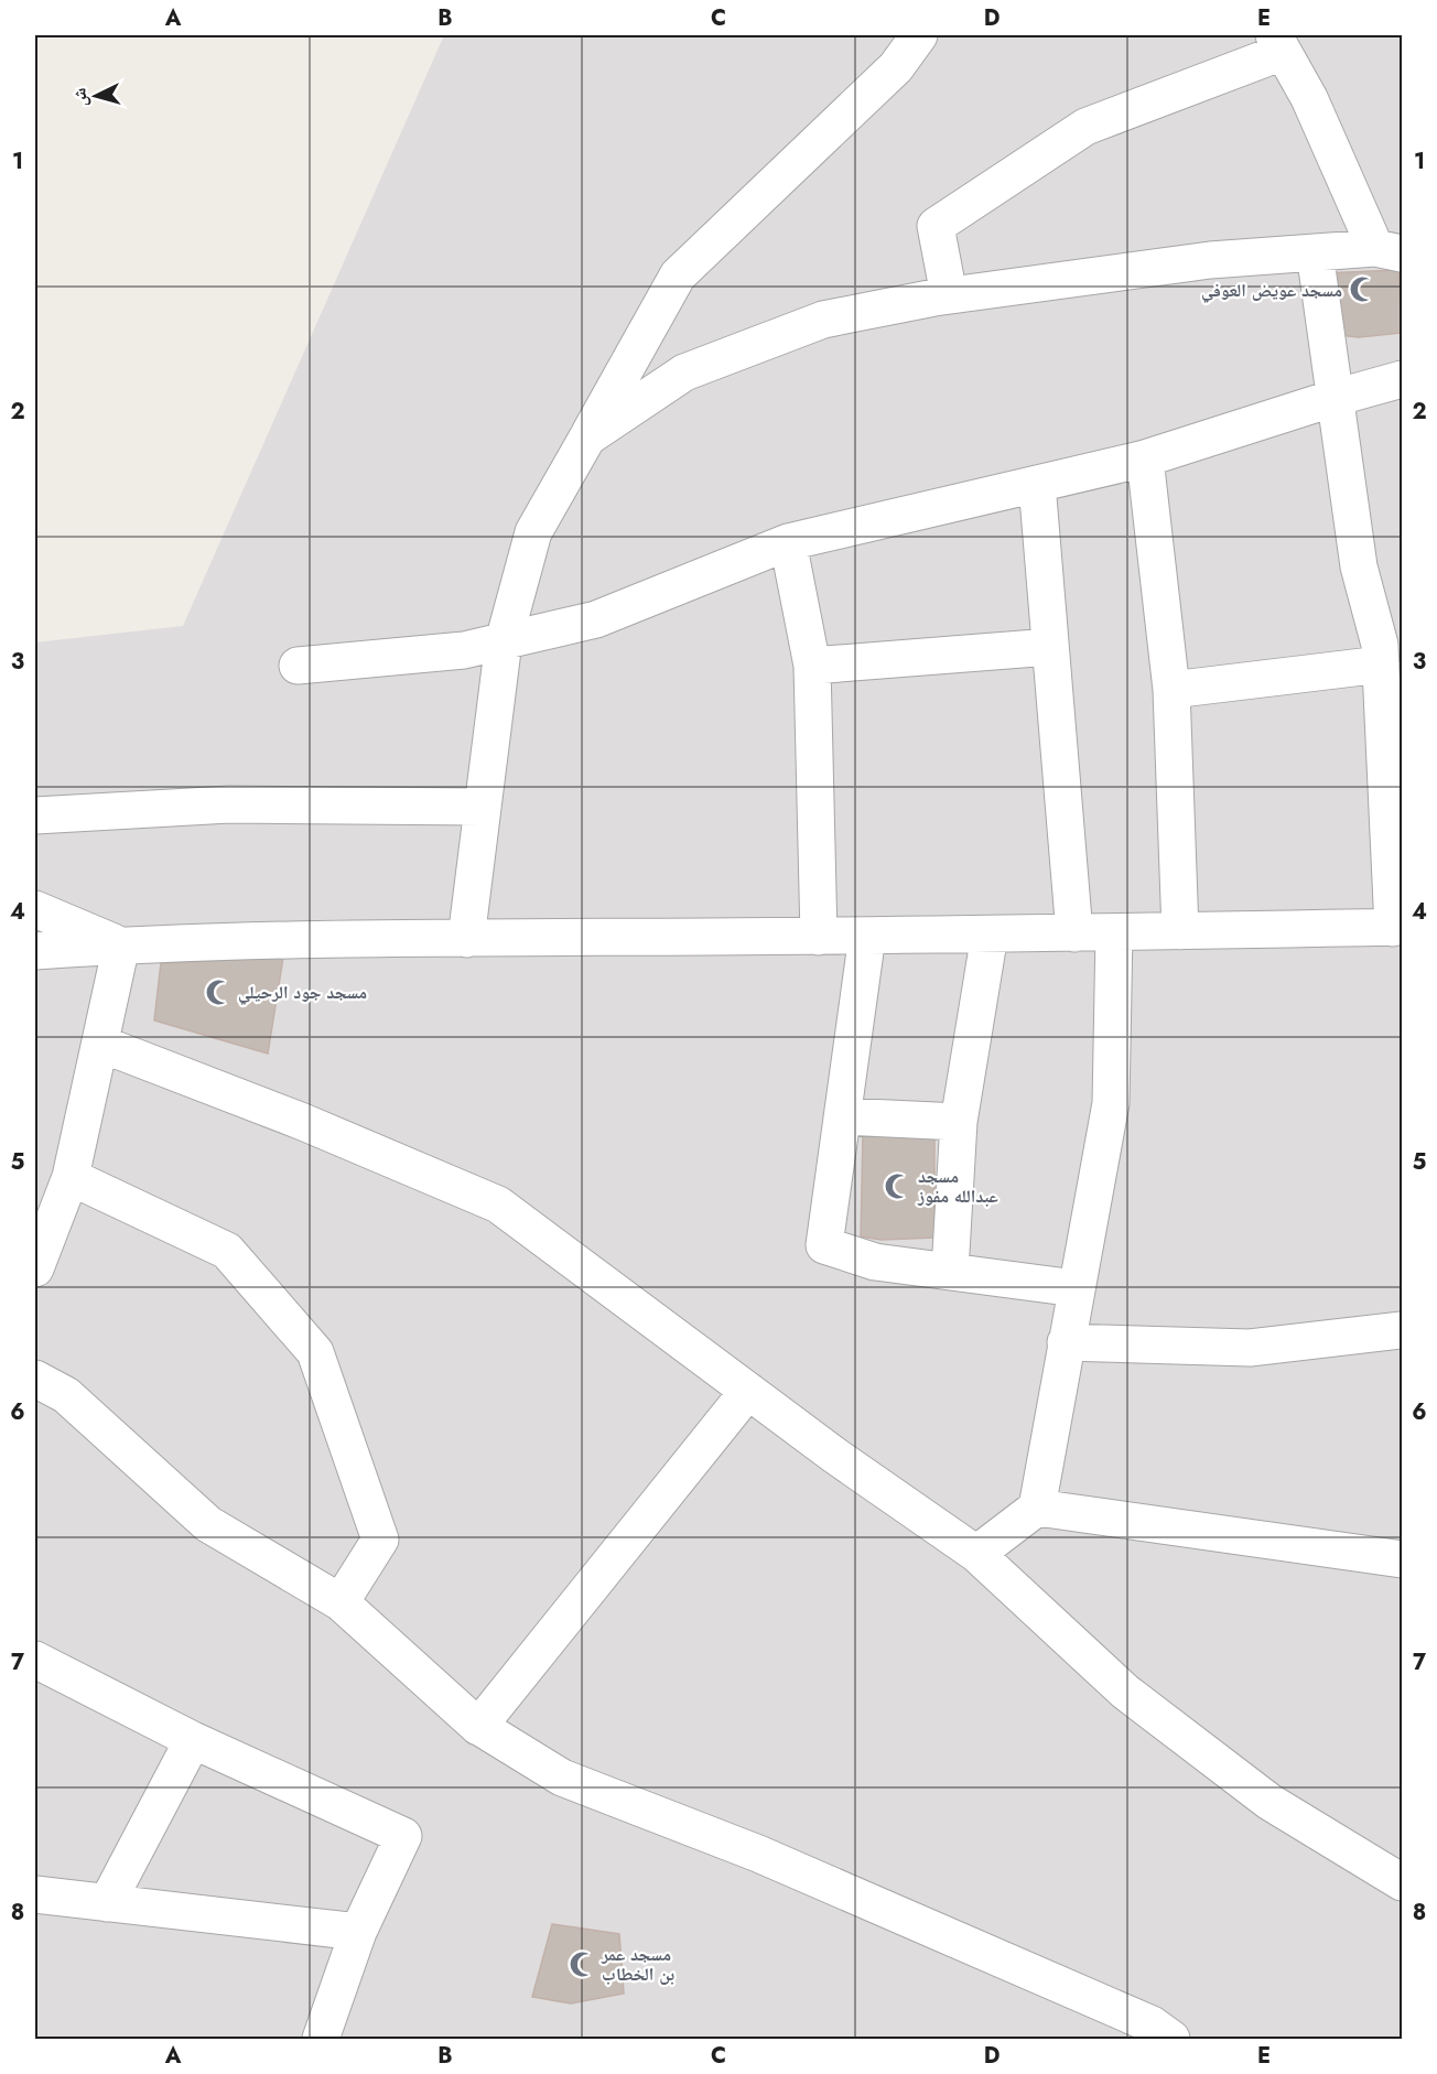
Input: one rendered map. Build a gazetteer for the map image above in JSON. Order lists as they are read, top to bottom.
{
  "places": {
    "mosque": [
      "مسجد عويض العوفي",
      "مسجد جود الرحيلي",
      "مسجد عبدالله مفوز",
      "مسجد عمر بن الخطاب"
    ]
  },
  "north": "left",
  "grid": {
    "columns": [
      "A",
      "B",
      "C",
      "D",
      "E"
    ],
    "rows": [
      "1",
      "2",
      "3",
      "4",
      "5",
      "6",
      "7",
      "8"
    ]
  }
}
